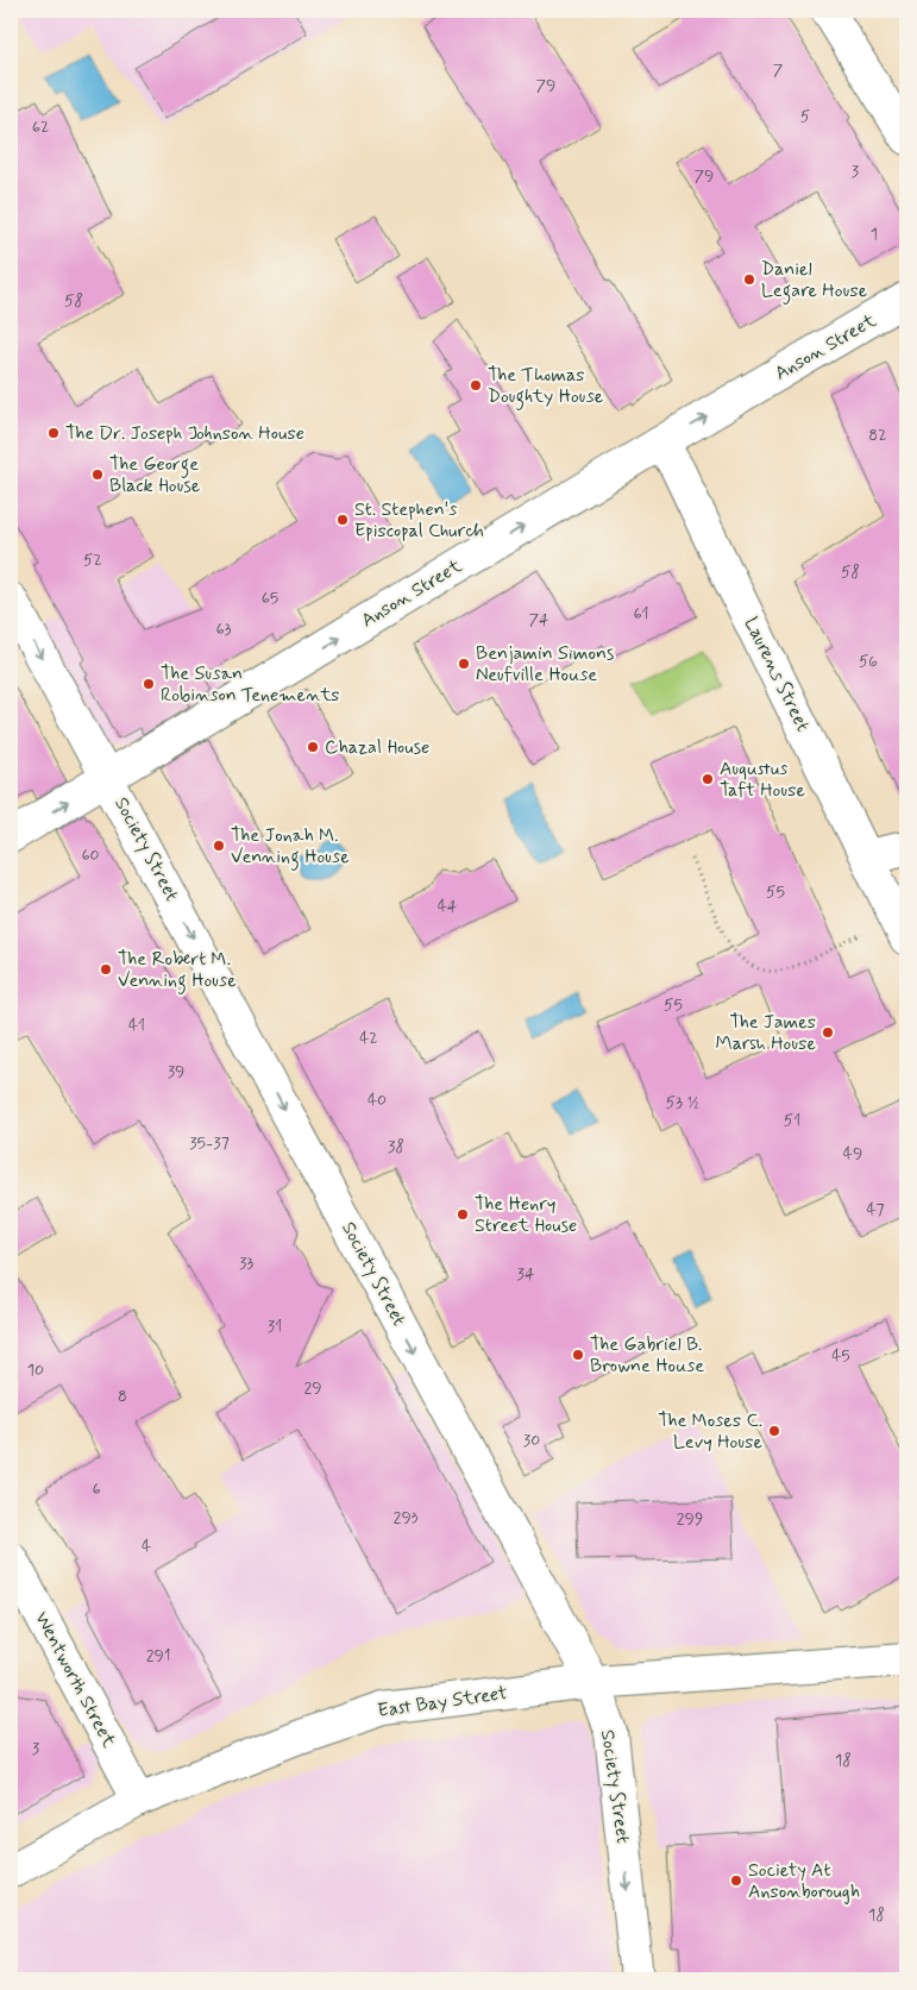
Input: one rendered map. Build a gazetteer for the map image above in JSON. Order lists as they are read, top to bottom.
{
  "streets": {
    "street": [
      "Anson Street",
      "Laurens Street",
      "Society Street",
      "Wentworth Street",
      "East Bay Street"
    ]
  },
  "crossings": [
    ["Anson Street", "Laurens Street"],
    ["Anson Street", "Society Street"],
    ["Society Street", "East Bay Street"],
    ["Wentworth Street", "East Bay Street"]
  ],
  "one_way": ["Anson Street", "Society Street"],
  "places": [
    "Daniel Legare House",
    "The Thomas Doughty House",
    "The Dr. Joseph Johnson House",
    "The George Black House",
    "St. Stephen's Episcopal Church",
    "Benjamin Simons Neufville House",
    "The Susan Robinson Tenements",
    "Chazal House",
    "Augustus Taft House",
    "The Jonah M. Venning House",
    "The Robert M. Venning House",
    "The James Marsh House",
    "The Henry Street House",
    "The Gabriel B. Browne House",
    "The Moses C. Levy House",
    "Society At Ansonborough"
  ],
  "house_numbers": [
    "7",
    "79",
    "5",
    "62",
    "3",
    "79",
    "1",
    "58",
    "82",
    "52",
    "58",
    "65",
    "61",
    "74",
    "63",
    "56",
    "60",
    "55",
    "44",
    "55",
    "41",
    "42",
    "39",
    "40",
    "53 ½",
    "51",
    "35-37",
    "38",
    "49",
    "47",
    "33",
    "34",
    "31",
    "45",
    "10",
    "29",
    "8",
    "30",
    "6",
    "293",
    "299",
    "4",
    "291",
    "3",
    "18",
    "18"
  ]
}
